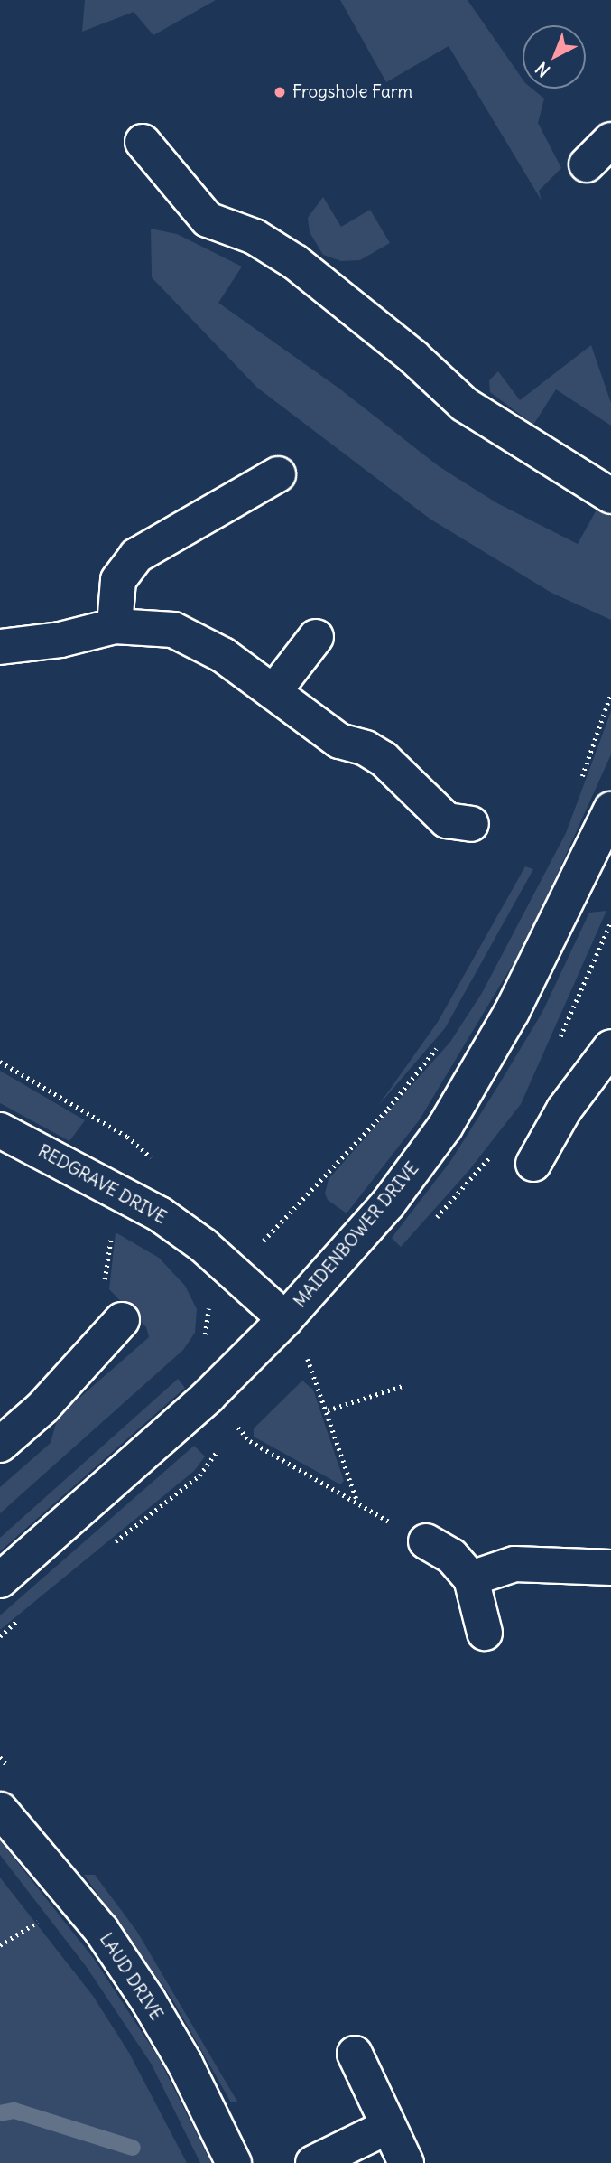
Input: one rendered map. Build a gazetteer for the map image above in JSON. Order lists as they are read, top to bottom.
{
  "streets": {
    "street": ["REDGRAVE DRIVE", "MAIDENBOWER DRIVE", "LAUD DRIVE"]
  },
  "crossings": [
    ["REDGRAVE DRIVE", "MAIDENBOWER DRIVE"]
  ],
  "places": ["Frogshole Farm"],
  "north": "bottom left"
}
